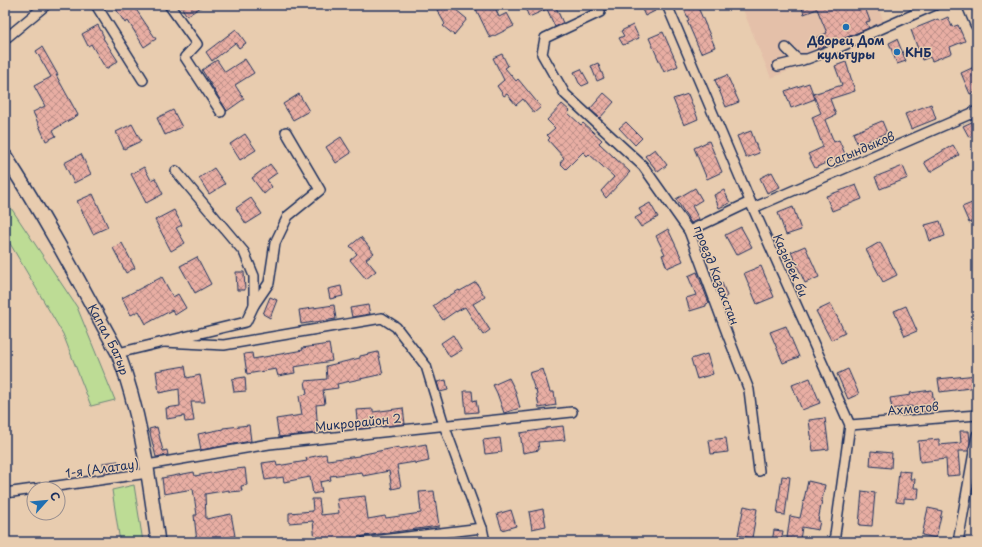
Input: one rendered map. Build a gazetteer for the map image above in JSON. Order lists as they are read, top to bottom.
{
  "streets": {
    "main road": ["Капал Батыр"],
    "street": [
      "Сагындыков",
      "Казыбек би",
      "проезд Казахстан",
      "Ахметов",
      "Микрорайон 2",
      "1-я (Алатау)"
    ]
  },
  "crossings": [
    ["Сагындыков", "Казыбек би"],
    ["Сагындыков", "проезд Казахстан"],
    ["Казыбек би", "Ахметов"],
    ["Капал Батыр", "Микрорайон 2"],
    ["Капал Батыр", "1-я (Алатау)"],
    ["Микрорайон 2", "1-я (Алатау)"]
  ],
  "places": ["Дворец Дом культуры", "КНБ"],
  "north": "top right"
}
